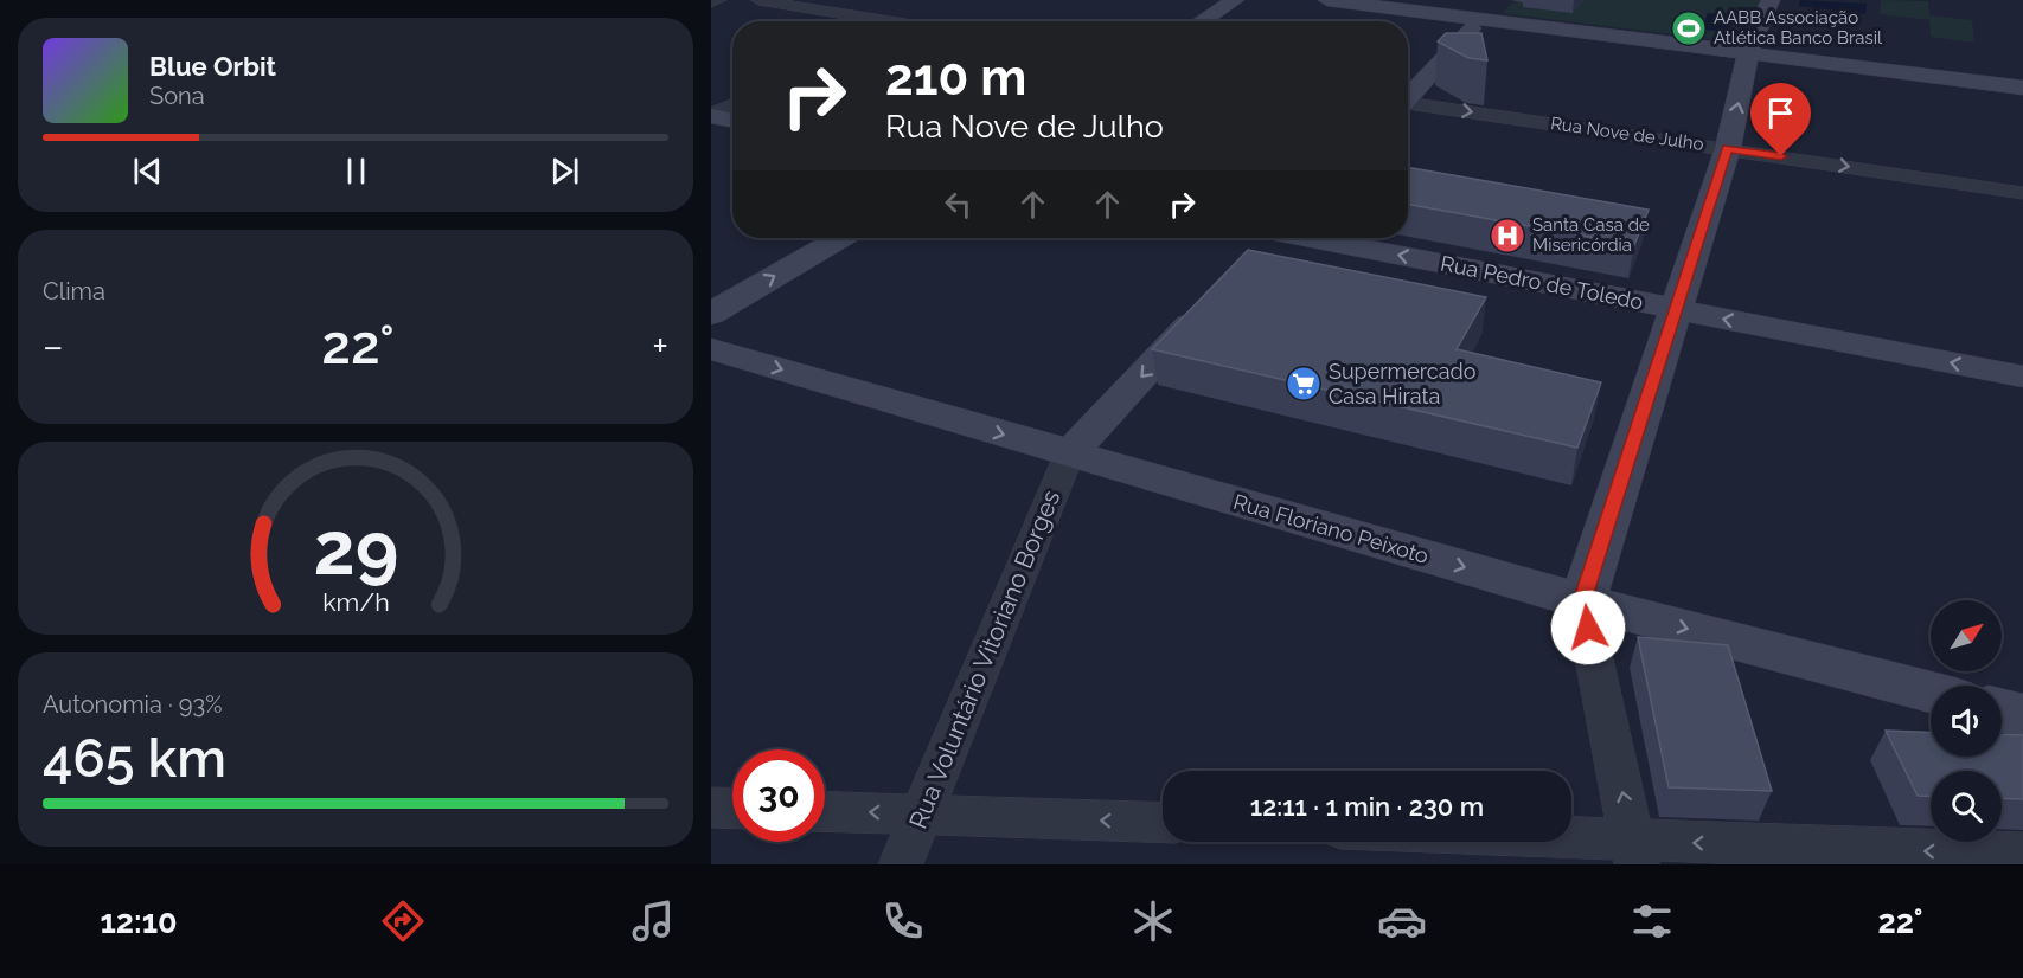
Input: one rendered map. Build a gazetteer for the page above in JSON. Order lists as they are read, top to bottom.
{
  "streets": {
    "main road": ["Rua Pedro de Toledo", "Rua Floriano Peixoto"],
    "street": ["Rua Nove de Julho", "Rua Voluntário Vitoriano Borges"]
  },
  "crossings": [
    ["Rua Floriano Peixoto", "Rua Voluntário Vitoriano Borges"]
  ],
  "one_way": ["Rua Nove de Julho", "Rua Floriano Peixoto"],
  "places": {
    "sports": ["AABB Associação Atlética Banco Brasil"],
    "hospital": ["Santa Casa de Misericórdia"],
    "supermarket": ["Supermercado Casa Hirata"]
  },
  "north": "top right",
  "page": {
    "turn": ["210 m", "Rua Nove de Julho"],
    "song": ["Blue Orbit", "Sona"],
    "tile": [
      "Clima",
      ["Autonomia · 93%", "465 km"]
    ],
    "heat": ["−", "22°", "+"],
    "limit": "30",
    "trip": "12:11 · 1 min · 230 m",
    "tabs": ["12:10", "22°"],
    "gauge": ["29", "km/h"]
  }
}
